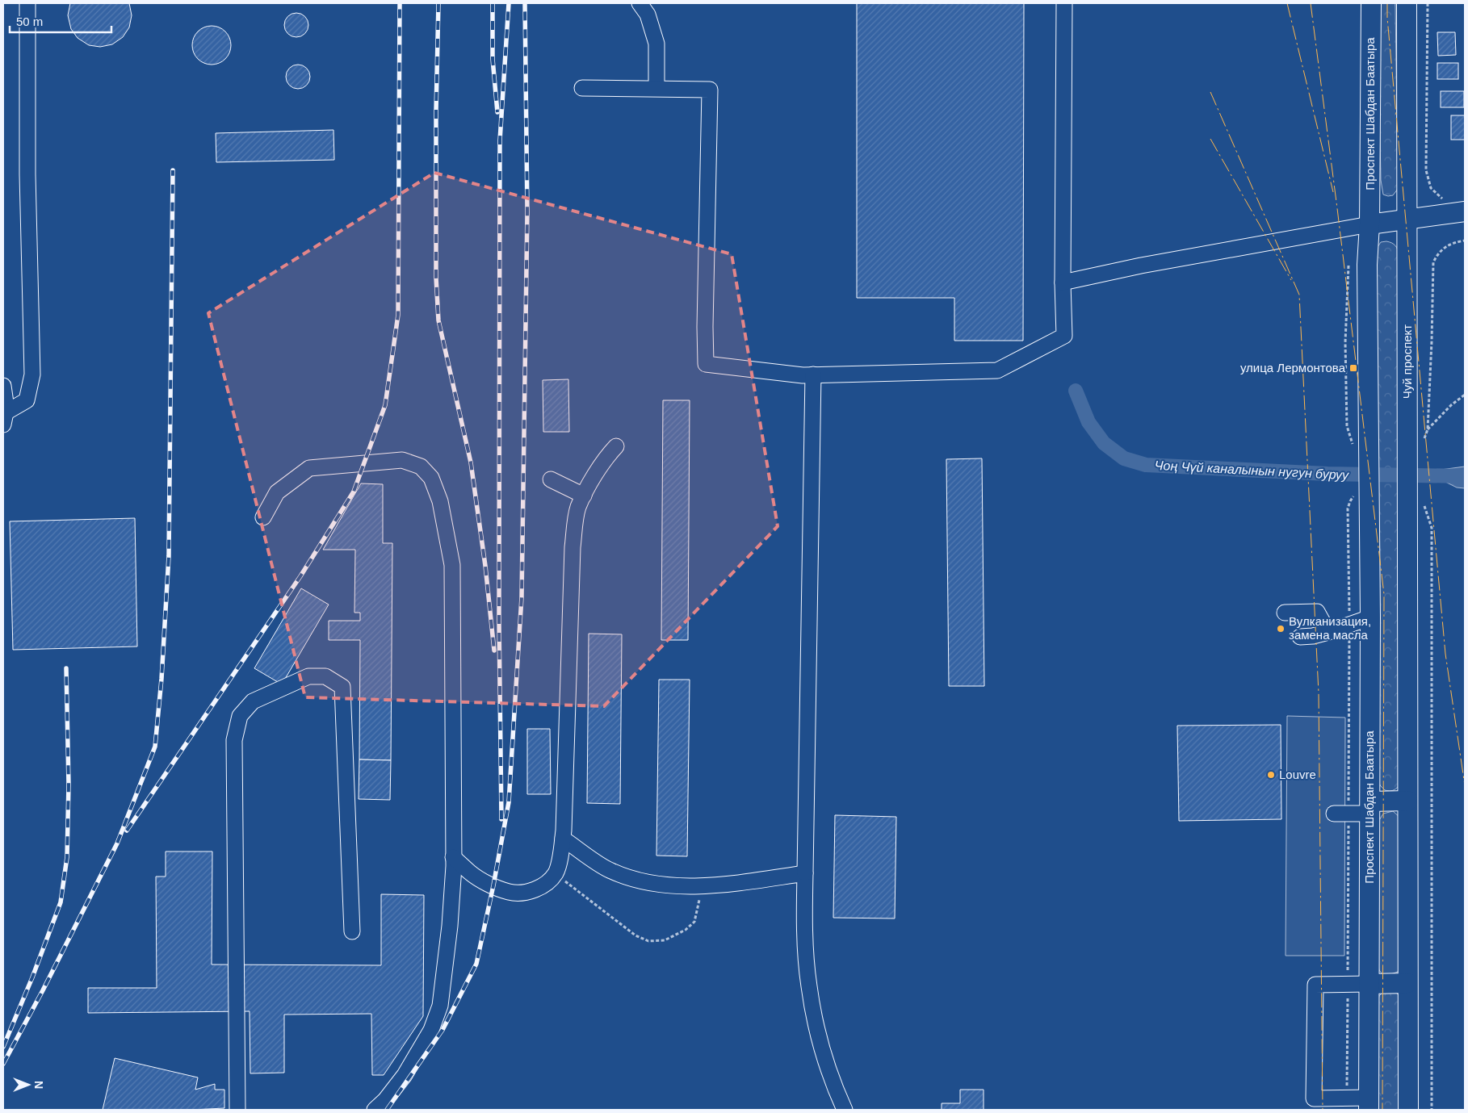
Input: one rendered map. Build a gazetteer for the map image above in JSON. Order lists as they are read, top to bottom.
{
  "streets": {
    "main road": ["Проспект Шабдан Баатыра", "Чуй проспект"]
  },
  "water": ["Чоң Чүй каналынын нугун буруу"],
  "places": {
    "transit": ["улица Лермонтова"],
    "other": ["Вулканизация, замена масла", "Louvre"]
  },
  "scale_bar": "50 m",
  "north": "right"
}
